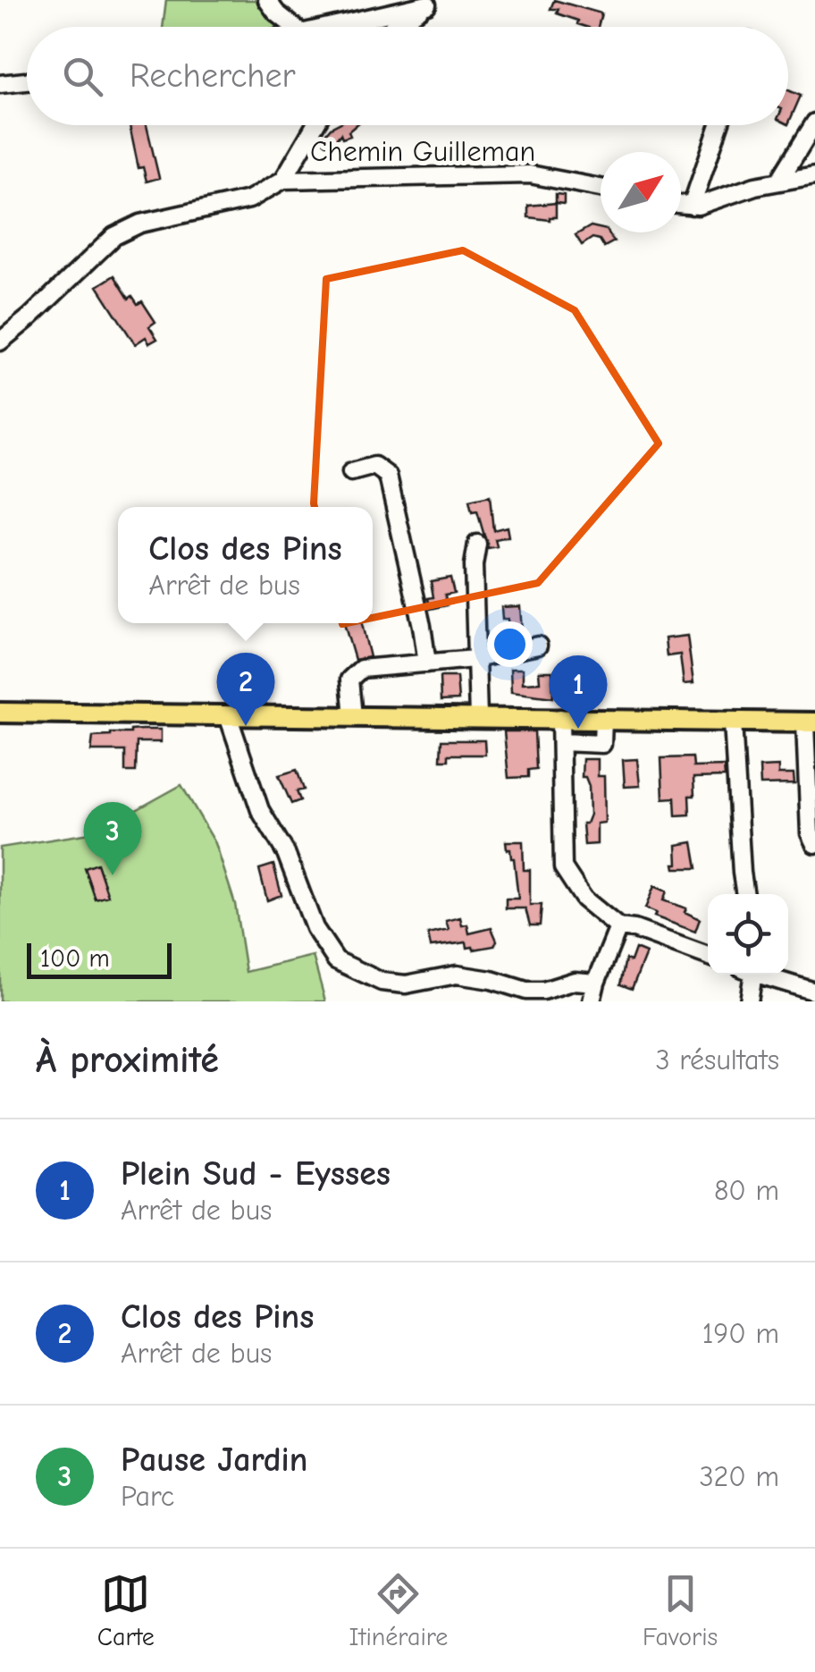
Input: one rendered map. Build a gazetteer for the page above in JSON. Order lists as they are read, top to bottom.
{
  "streets": {
    "street": ["Chemin Guilleman"]
  },
  "scale_bar": "100 m",
  "north": "top right",
  "page": {
    "search": "Rechercher",
    "popup": ["Clos des Pins", "Arrêt de bus"],
    "pins": ["2", "1", "3"],
    "scale": "100 m",
    "heading": ["À proximité", "3 résultats"],
    "list": [
      {
        "mark": "1",
        "name": "Plein Sud - Eysses",
        "note": "Arrêt de bus",
        "value": "80 m"
      },
      {
        "mark": "2",
        "name": "Clos des Pins",
        "note": "Arrêt de bus",
        "value": "190 m"
      },
      {
        "mark": "3",
        "name": "Pause Jardin",
        "note": "Parc",
        "value": "320 m"
      }
    ],
    "nav": ["Carte", "Itinéraire", "Favoris"]
  }
}
